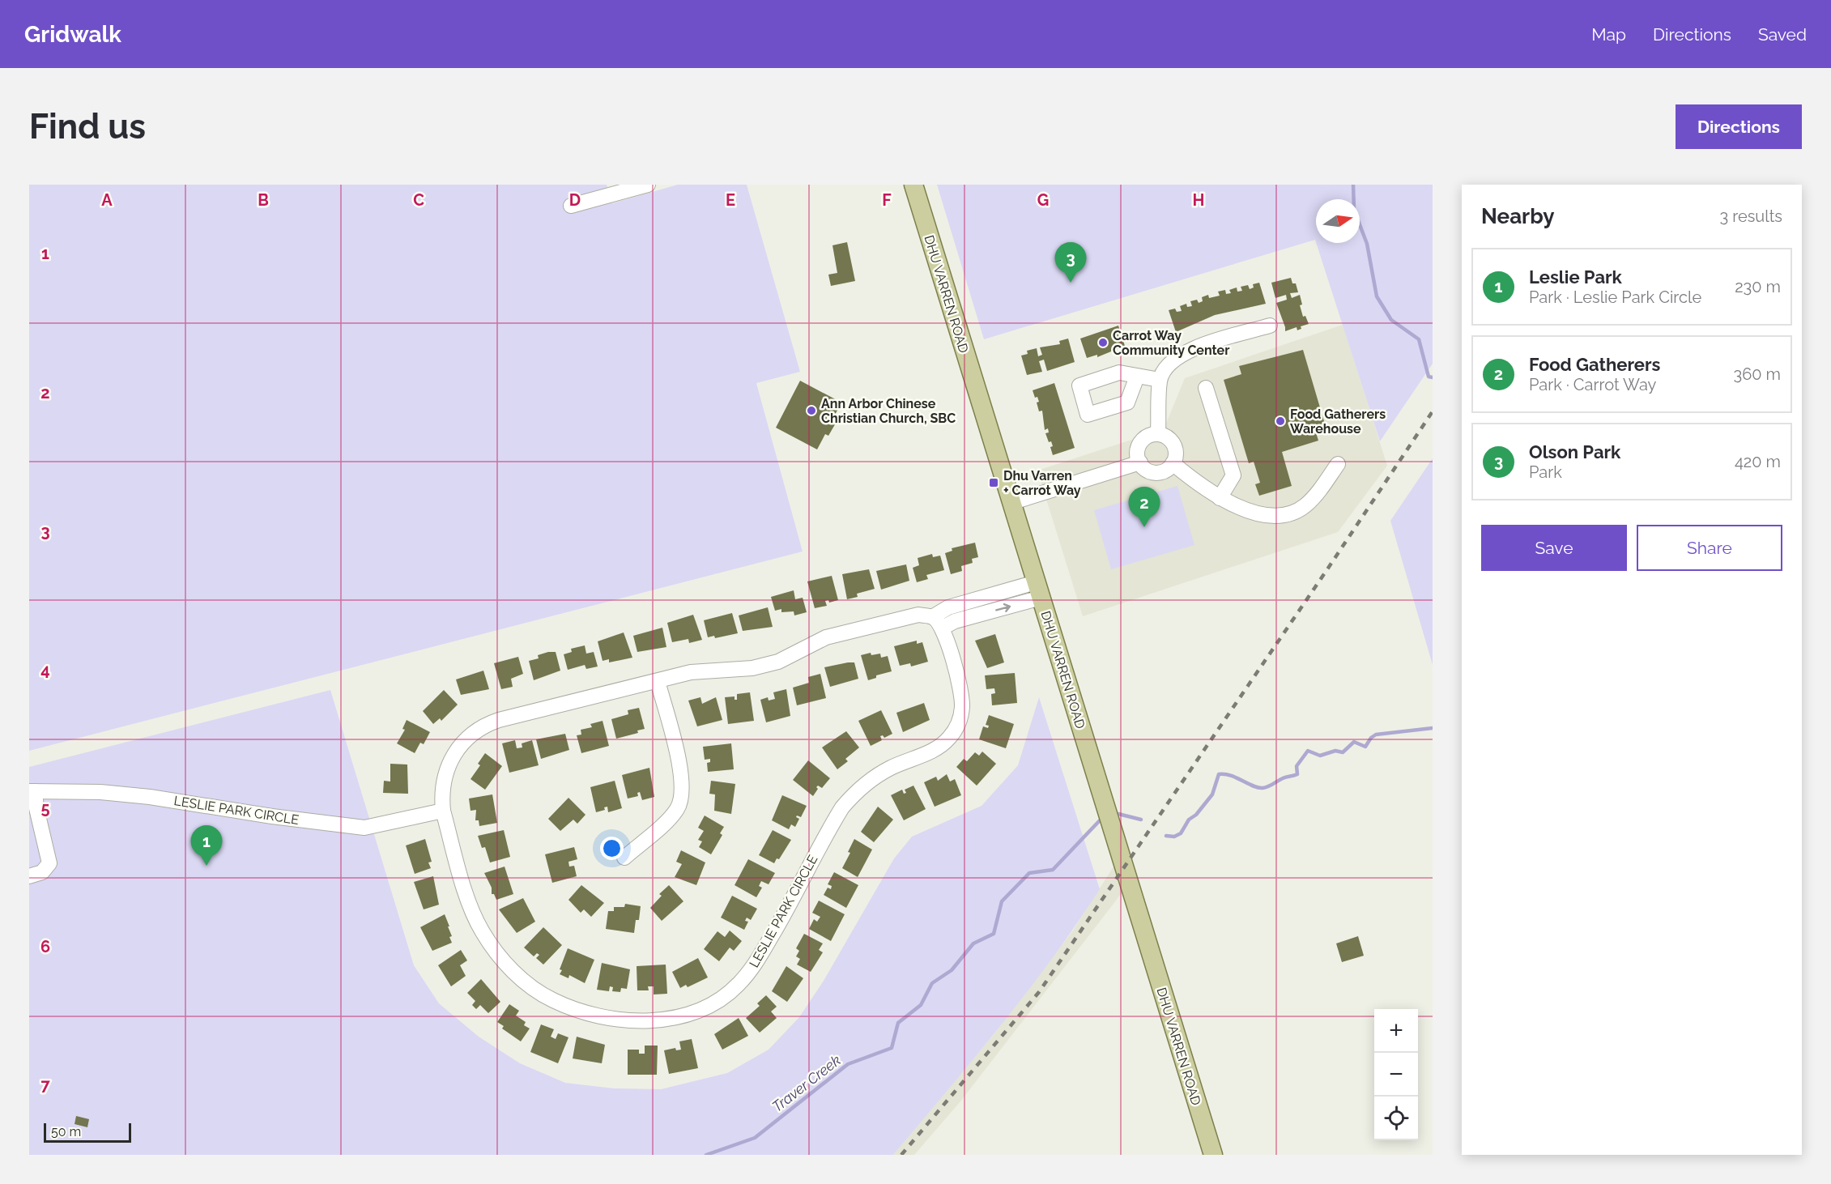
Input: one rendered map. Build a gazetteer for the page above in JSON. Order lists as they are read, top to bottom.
{
  "streets": {
    "main road": ["DHU VARREN ROAD"],
    "street": ["LESLIE PARK CIRCLE"]
  },
  "crossings": [
    ["DHU VARREN ROAD", "LESLIE PARK CIRCLE"]
  ],
  "water": ["Traver Creek"],
  "places": {
    "other": ["Carrot Way Community Center", "Ann Arbor Chinese Christian Church, SBC", "Food Gatherers Warehouse"],
    "transit": ["Dhu Varren + Carrot Way"]
  },
  "scale_bar": "50 m",
  "north": "right",
  "page": {
    "header": "Gridwalk",
    "nav": ["Map", "Directions", "Saved"],
    "buttons": [
      "Directions",
      ["Save", "Share"]
    ],
    "title": "Find us",
    "heading": ["Nearby", "3 results"],
    "pins": ["3", "2", "1"],
    "list": [
      {
        "mark": "1",
        "name": "Leslie Park",
        "note": "Park · Leslie Park Circle",
        "value": "230 m"
      },
      {
        "mark": "2",
        "name": "Food Gatherers",
        "note": "Park · Carrot Way",
        "value": "360 m"
      },
      {
        "mark": "3",
        "name": "Olson Park",
        "note": "Park",
        "value": "420 m"
      }
    ],
    "map_buttons": ["+", "−"],
    "scale": "50 m"
  },
  "grid": {
    "columns": [
      "A",
      "B",
      "C",
      "D",
      "E",
      "F",
      "G",
      "H"
    ],
    "rows": [
      "1",
      "2",
      "3",
      "4",
      "5",
      "6",
      "7"
    ]
  }
}
